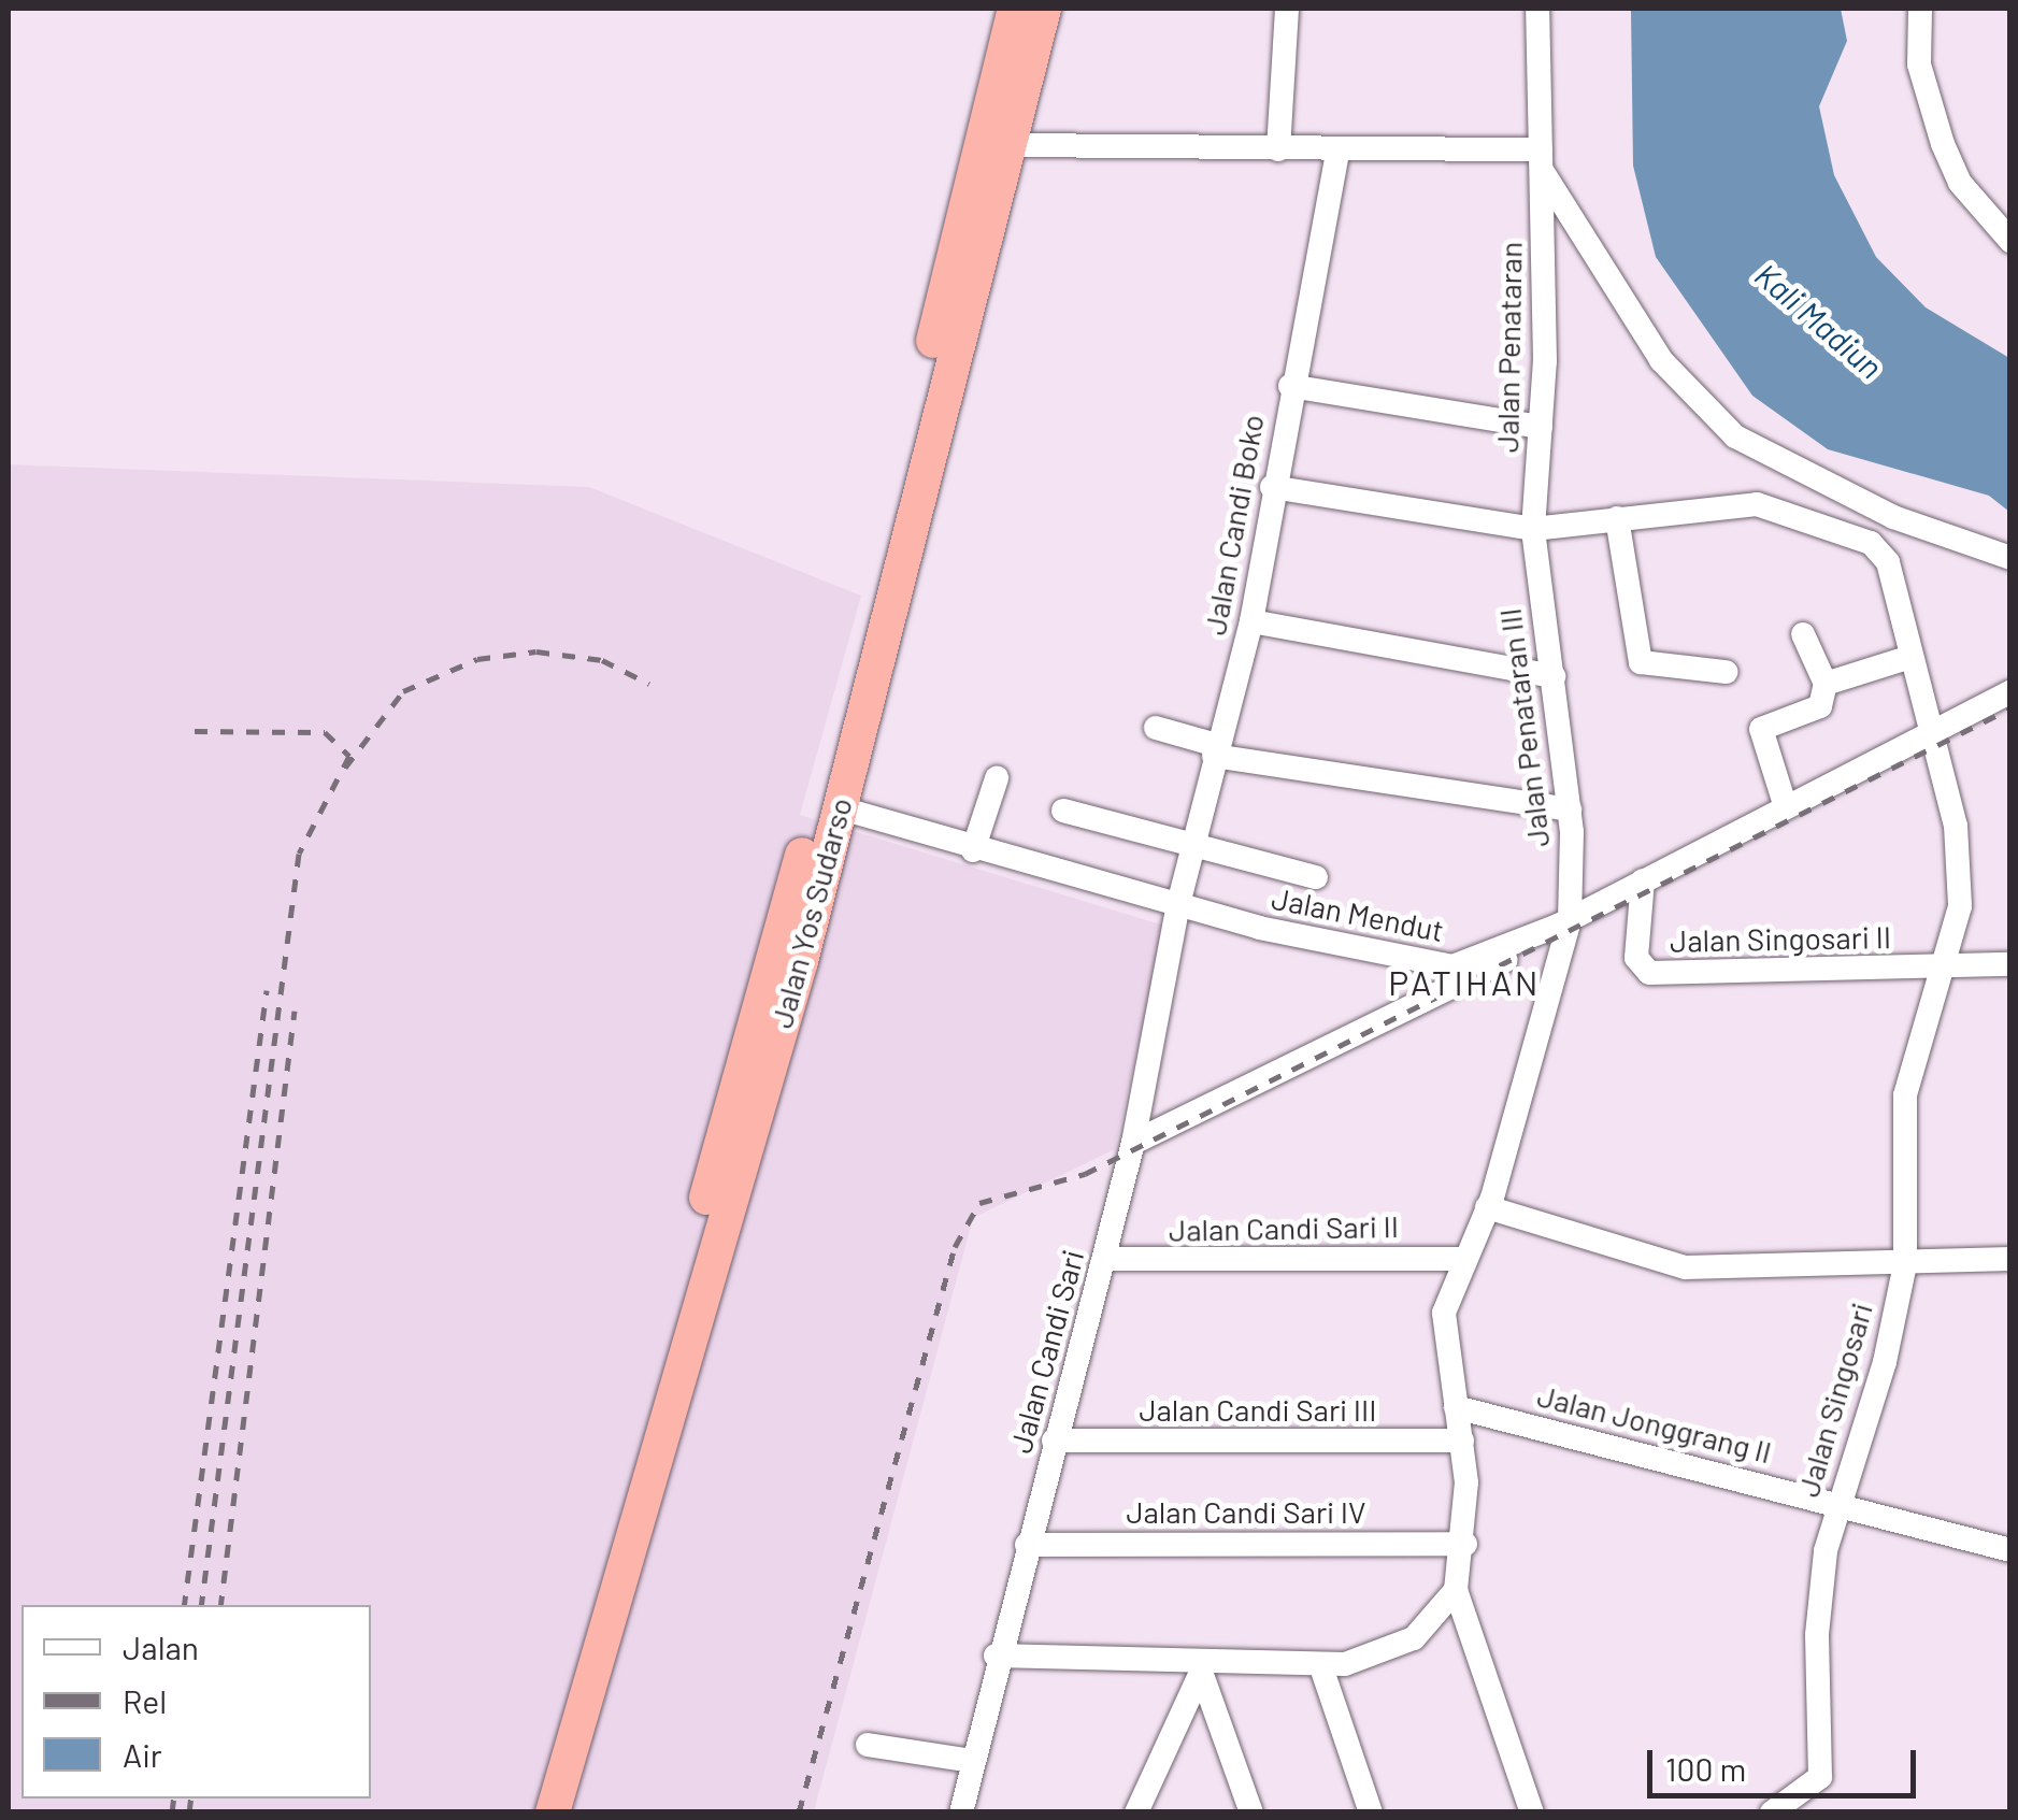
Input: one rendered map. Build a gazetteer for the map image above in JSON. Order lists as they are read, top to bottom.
{
  "streets": {
    "highway": ["Jalan Yos Sudarso"],
    "street": [
      "Jalan Penataran",
      "Jalan Candi Boko",
      "Jalan Penataran III",
      "Jalan Mendut",
      "Jalan Singosari II",
      "Jalan Candi Sari II",
      "Jalan Candi Sari",
      "Jalan Singosari",
      "Jalan Candi Sari III",
      "Jalan Jonggrang II",
      "Jalan Candi Sari IV"
    ]
  },
  "crossings": [
    ["Jalan Penataran", "Jalan Penataran III"],
    ["Jalan Candi Boko", "Jalan Mendut"],
    ["Jalan Candi Boko", "Jalan Candi Sari"],
    ["Jalan Penataran III", "Jalan Mendut"],
    ["Jalan Penataran III", "Jalan Candi Sari II"],
    ["Jalan Penataran III", "Jalan Candi Sari III"],
    ["Jalan Penataran III", "Jalan Jonggrang II"],
    ["Jalan Penataran III", "Jalan Candi Sari IV"],
    ["Jalan Yos Sudarso", "Jalan Mendut"],
    ["Jalan Mendut", "Jalan Singosari II"],
    ["Jalan Mendut", "Jalan Candi Sari"],
    ["Jalan Mendut", "Jalan Singosari"],
    ["Jalan Singosari II", "Jalan Singosari"],
    ["Jalan Candi Sari II", "Jalan Candi Sari"],
    ["Jalan Candi Sari", "Jalan Candi Sari III"],
    ["Jalan Candi Sari", "Jalan Candi Sari IV"],
    ["Jalan Singosari", "Jalan Jonggrang II"]
  ],
  "districts": ["PATIHAN"],
  "water": ["Kali Madiun"],
  "legend": ["Jalan", "Rel", "Air"],
  "scale_bar": "100 m"
}
